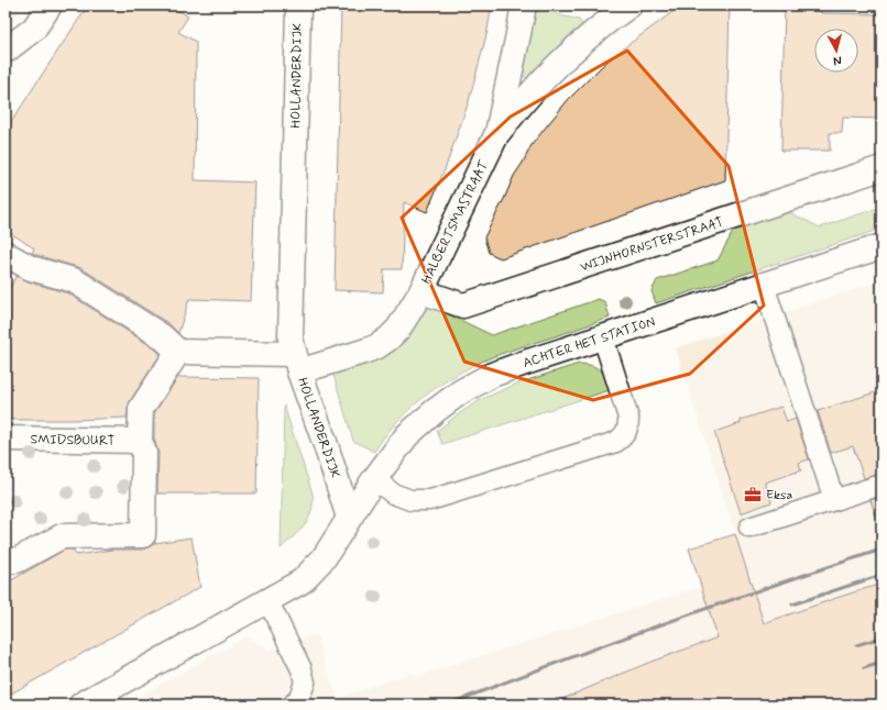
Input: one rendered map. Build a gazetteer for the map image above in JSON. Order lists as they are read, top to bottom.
{
  "streets": {
    "street": [
      "HOLLANDERDIJK",
      "HALBERTSMASTRAAT",
      "WIJNHORNSTERSTRAAT",
      "ACHTER HET STATION",
      "SMIDSBUURT"
    ]
  },
  "crossings": [
    ["HOLLANDERDIJK", "HALBERTSMASTRAAT"],
    ["HOLLANDERDIJK", "ACHTER HET STATION"],
    ["HALBERTSMASTRAAT", "WIJNHORNSTERSTRAAT"]
  ],
  "places": {
    "office": ["Eksa"]
  },
  "north": "bottom"
}
